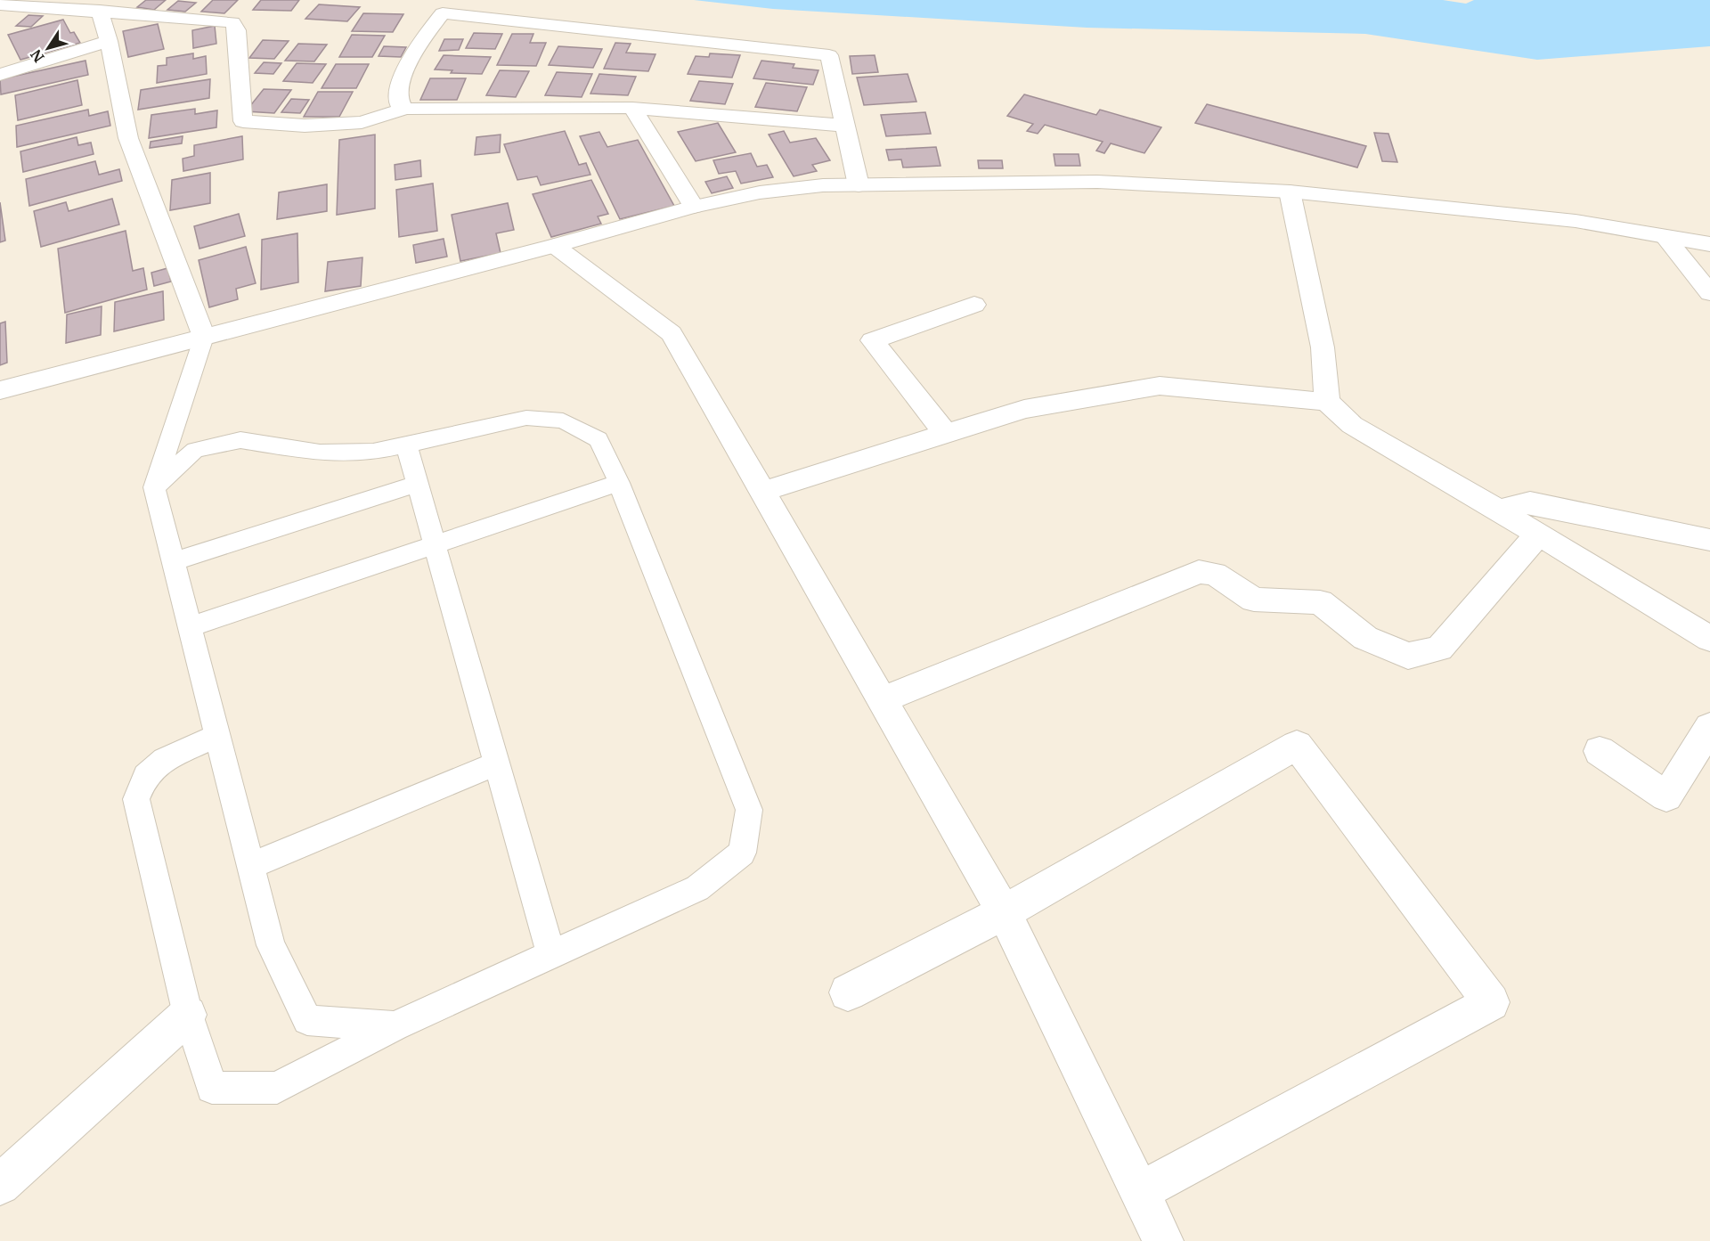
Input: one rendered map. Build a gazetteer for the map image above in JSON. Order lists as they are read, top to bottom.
{
  "north": "bottom left"
}
